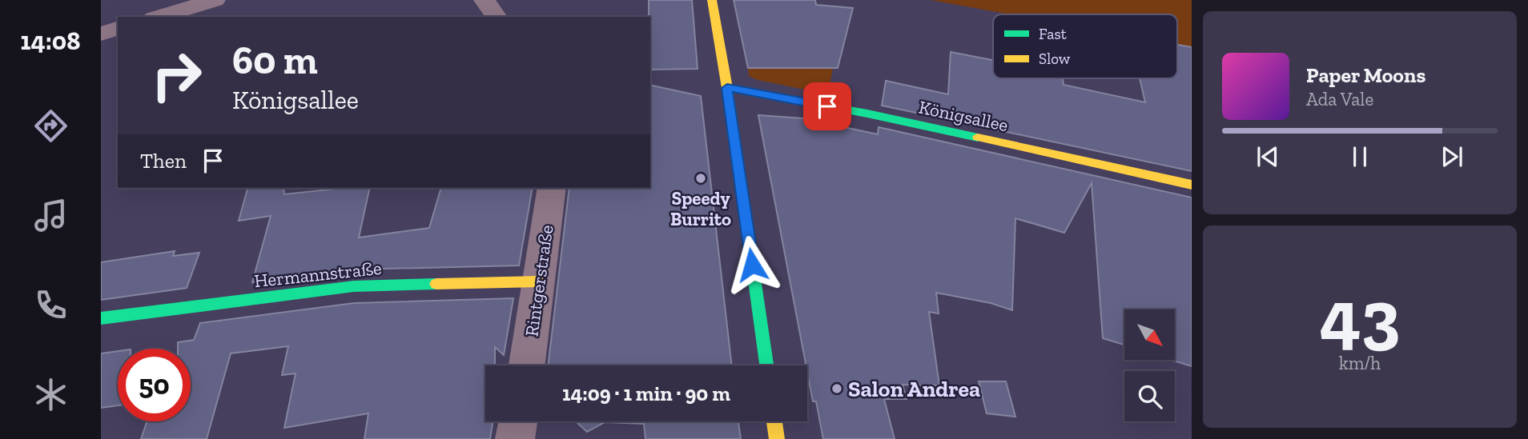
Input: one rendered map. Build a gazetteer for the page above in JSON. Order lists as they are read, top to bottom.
{
  "streets": {
    "street": ["Königsallee", "Hermannstraße", "Rintgerstraße"]
  },
  "crossings": [
    ["Hermannstraße", "Rintgerstraße"]
  ],
  "places": ["Speedy Burrito", "Salon Andrea"],
  "legend": ["Fast", "Slow"],
  "north": "bottom right",
  "page": {
    "tabs": "14:08",
    "turn": ["60 m", "Königsallee"],
    "song": ["Paper Moons", "Ada Vale"],
    "then": "Then",
    "tile": ["43", "km/h"],
    "limit": "50",
    "trip": "14:09 · 1 min · 90 m"
  }
}
